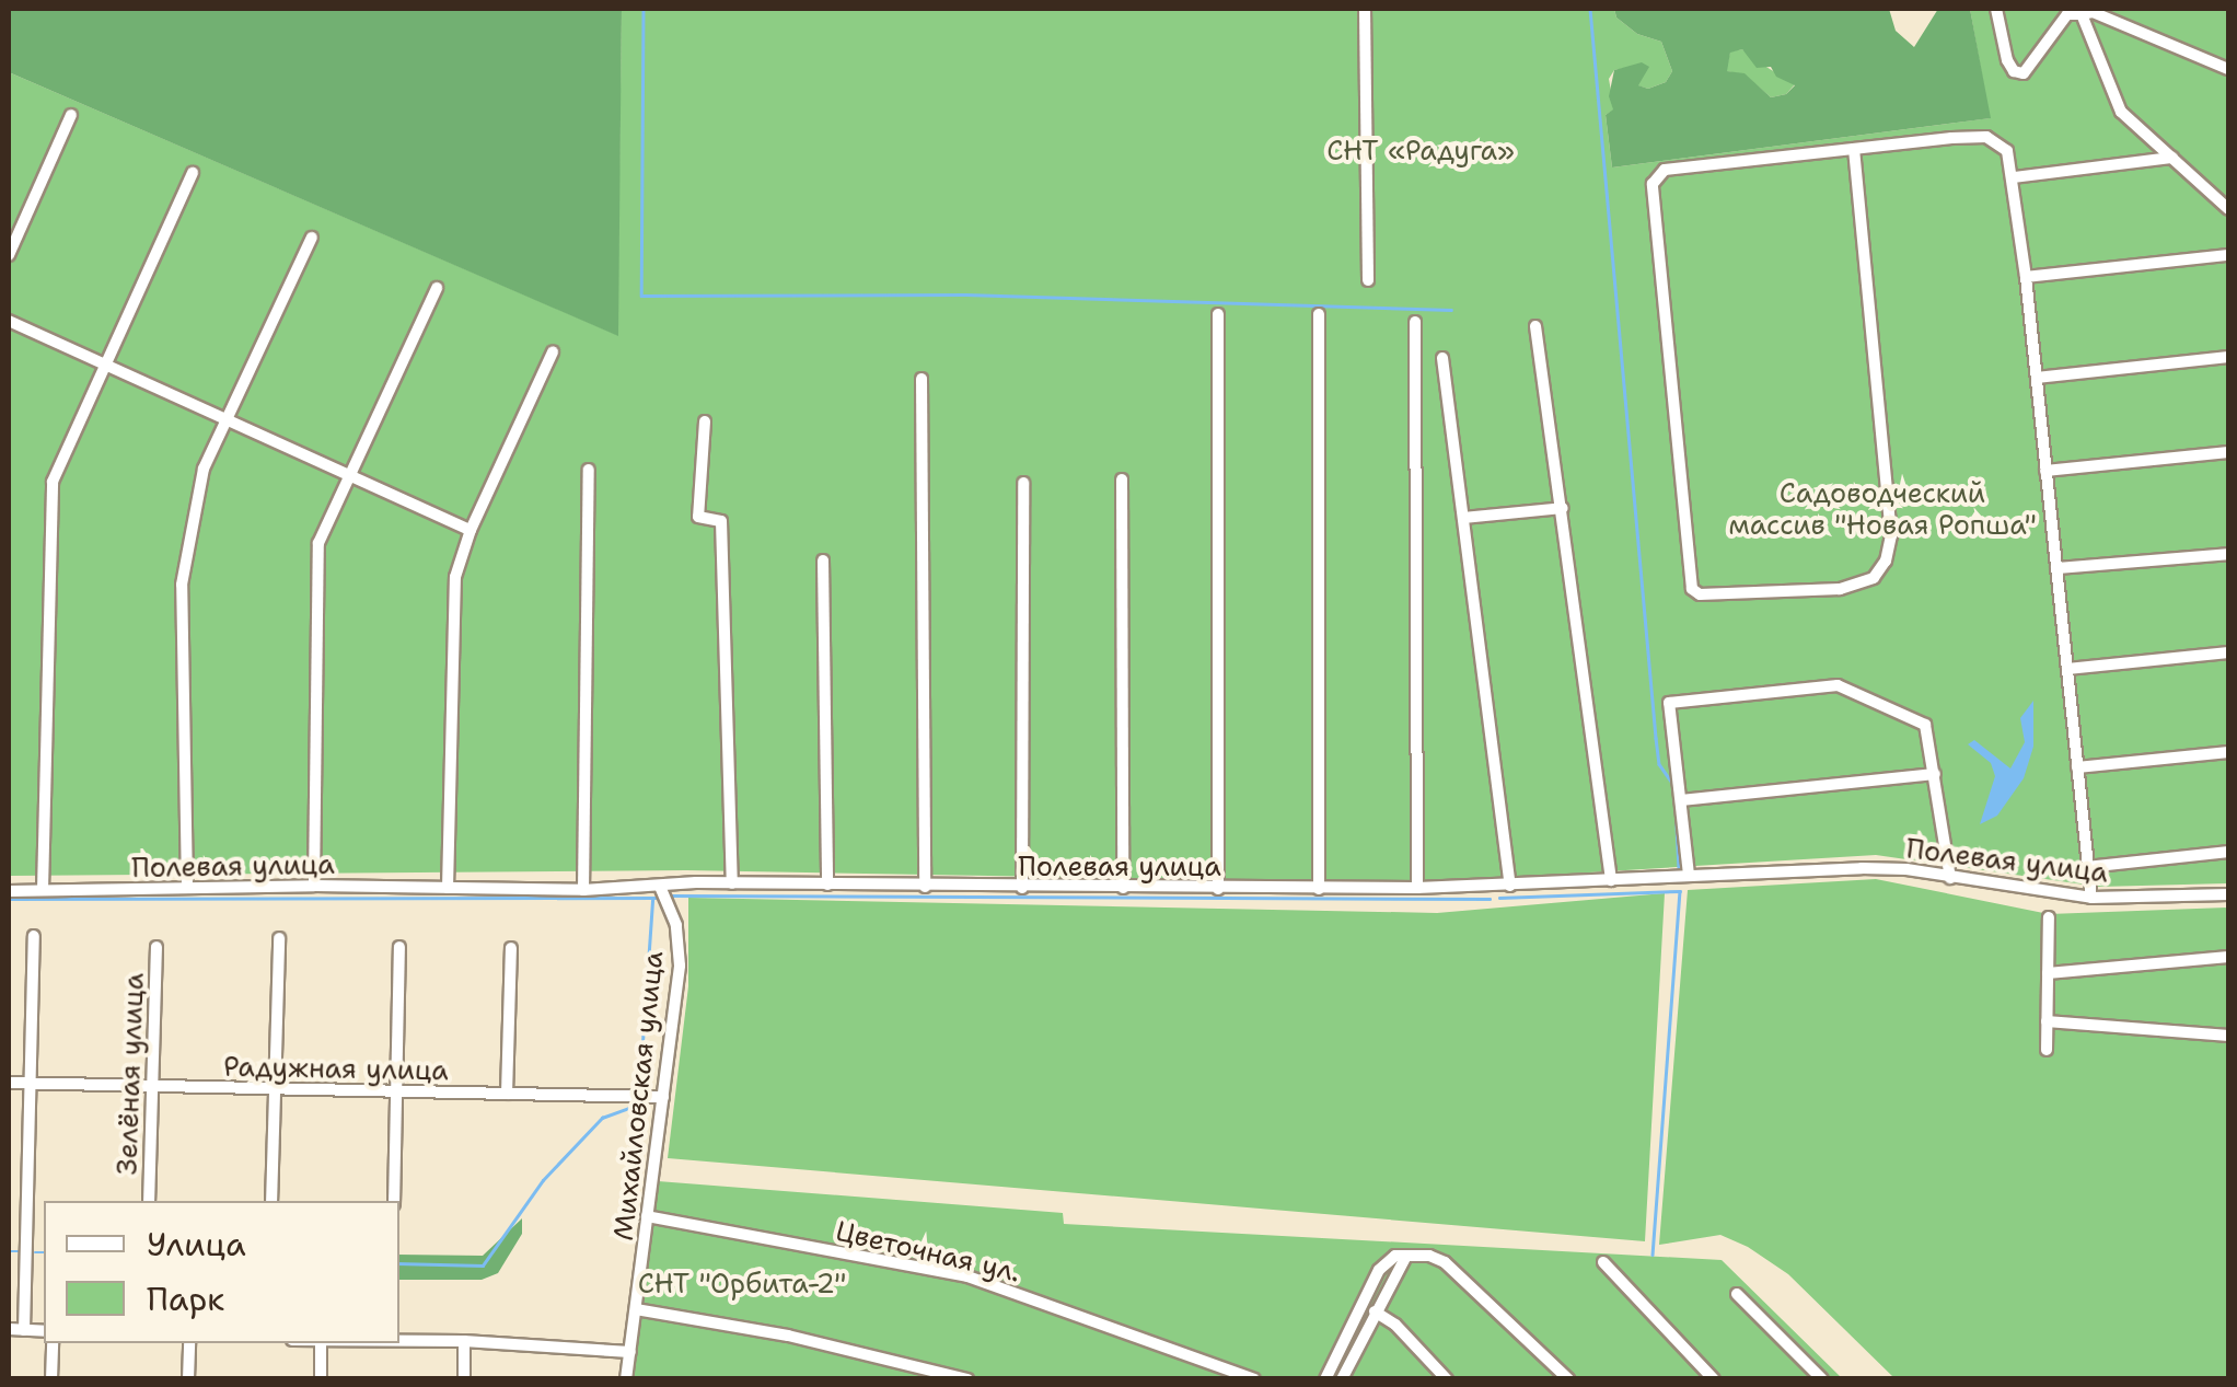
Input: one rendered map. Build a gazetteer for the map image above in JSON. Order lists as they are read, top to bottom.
{
  "streets": {
    "street": [
      "Полевая улица",
      "Радужная улица",
      "Зелёная улица",
      "Михайловская улица",
      "Цветочная ул."
    ]
  },
  "crossings": [
    ["Полевая улица", "Михайловская улица"],
    ["Радужная улица", "Зелёная улица"],
    ["Радужная улица", "Михайловская улица"],
    ["Михайловская улица", "Цветочная ул."]
  ],
  "parks": ["СНТ «Радуга»", "Садоводческий массив \"Новая Ропша\"", "СНТ \"Орбита-2\""],
  "legend": ["Улица", "Парк"]
}
